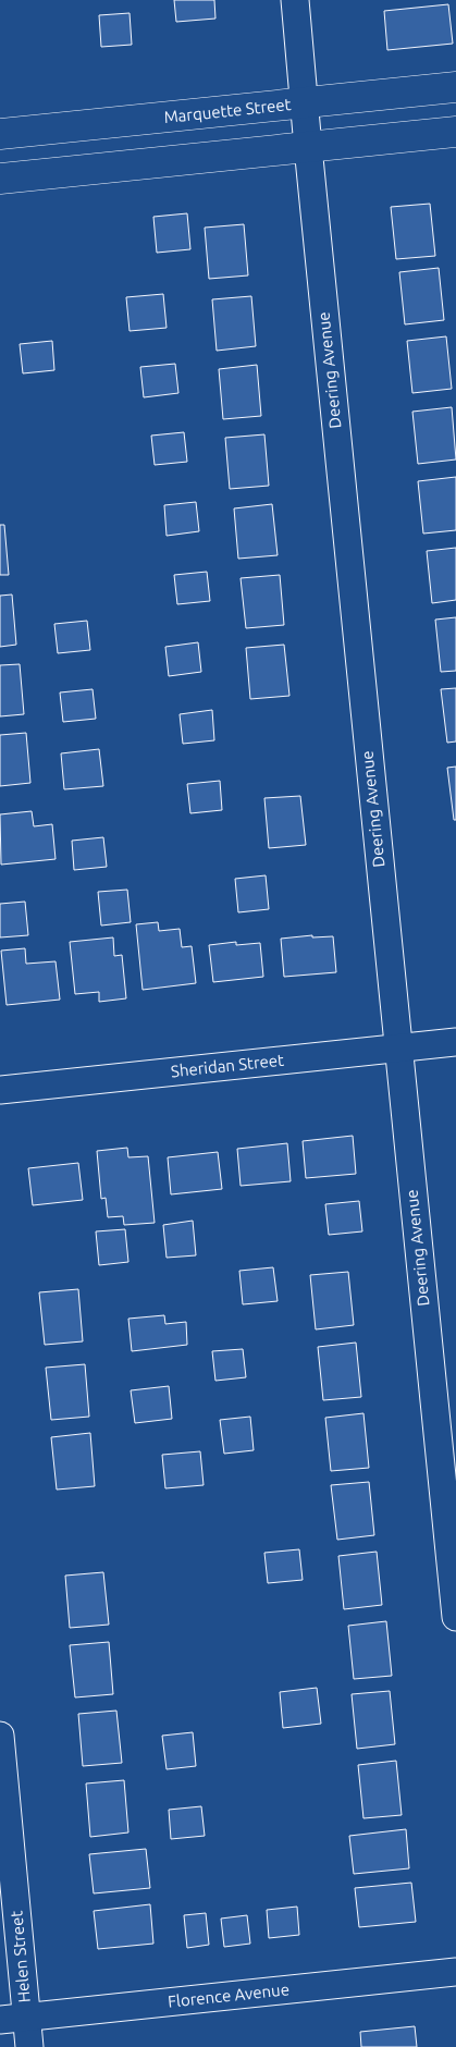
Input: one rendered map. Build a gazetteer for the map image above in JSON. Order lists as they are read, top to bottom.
{
  "streets": {
    "street": [
      "Marquette Street",
      "Deering Avenue",
      "Sheridan Street",
      "Helen Street",
      "Florence Avenue"
    ]
  },
  "crossings": [
    ["Marquette Street", "Deering Avenue"],
    ["Deering Avenue", "Sheridan Street"],
    ["Helen Street", "Florence Avenue"]
  ]
}
